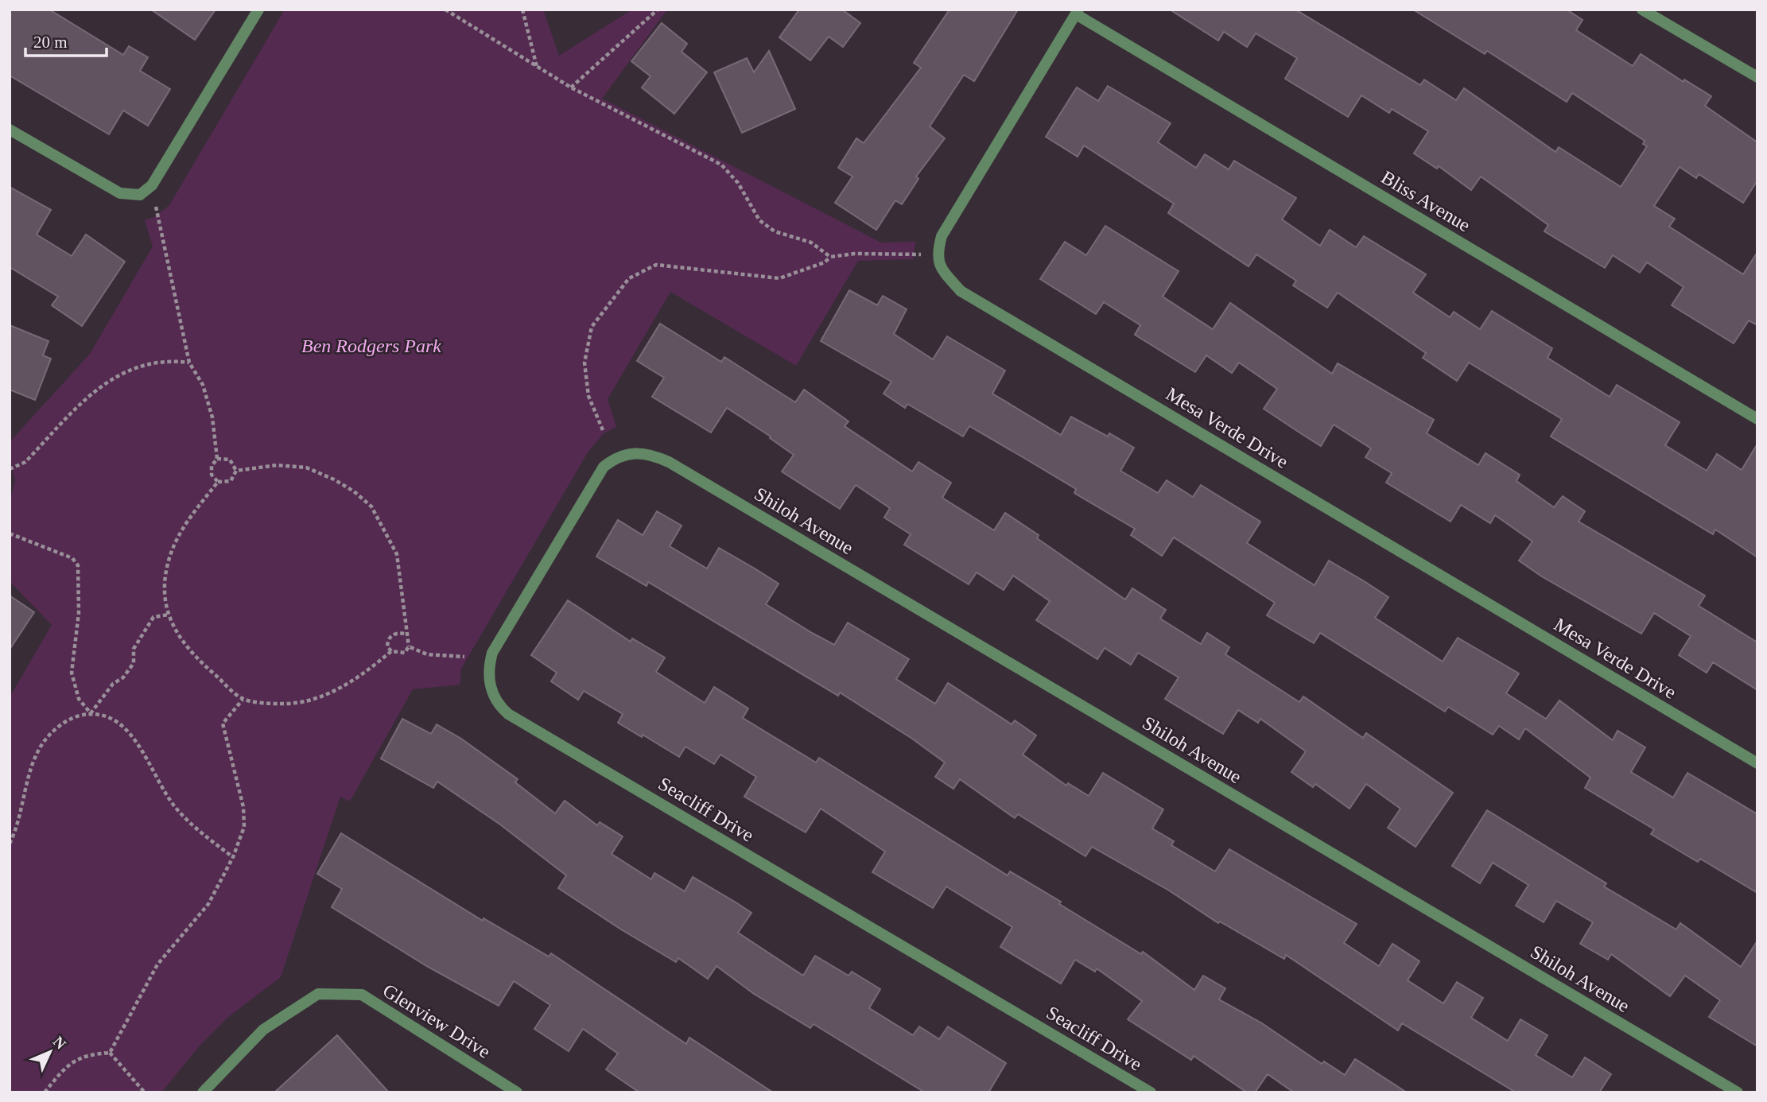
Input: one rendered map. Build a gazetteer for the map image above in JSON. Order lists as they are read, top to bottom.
{
  "streets": {
    "street": [
      "Bliss Avenue",
      "Mesa Verde Drive",
      "Shiloh Avenue",
      "Seacliff Drive",
      "Glenview Drive"
    ]
  },
  "crossings": [
    ["Shiloh Avenue", "Seacliff Drive"]
  ],
  "parks": ["Ben Rodgers Park"],
  "scale_bar": "20 m",
  "north": "top right"
}
